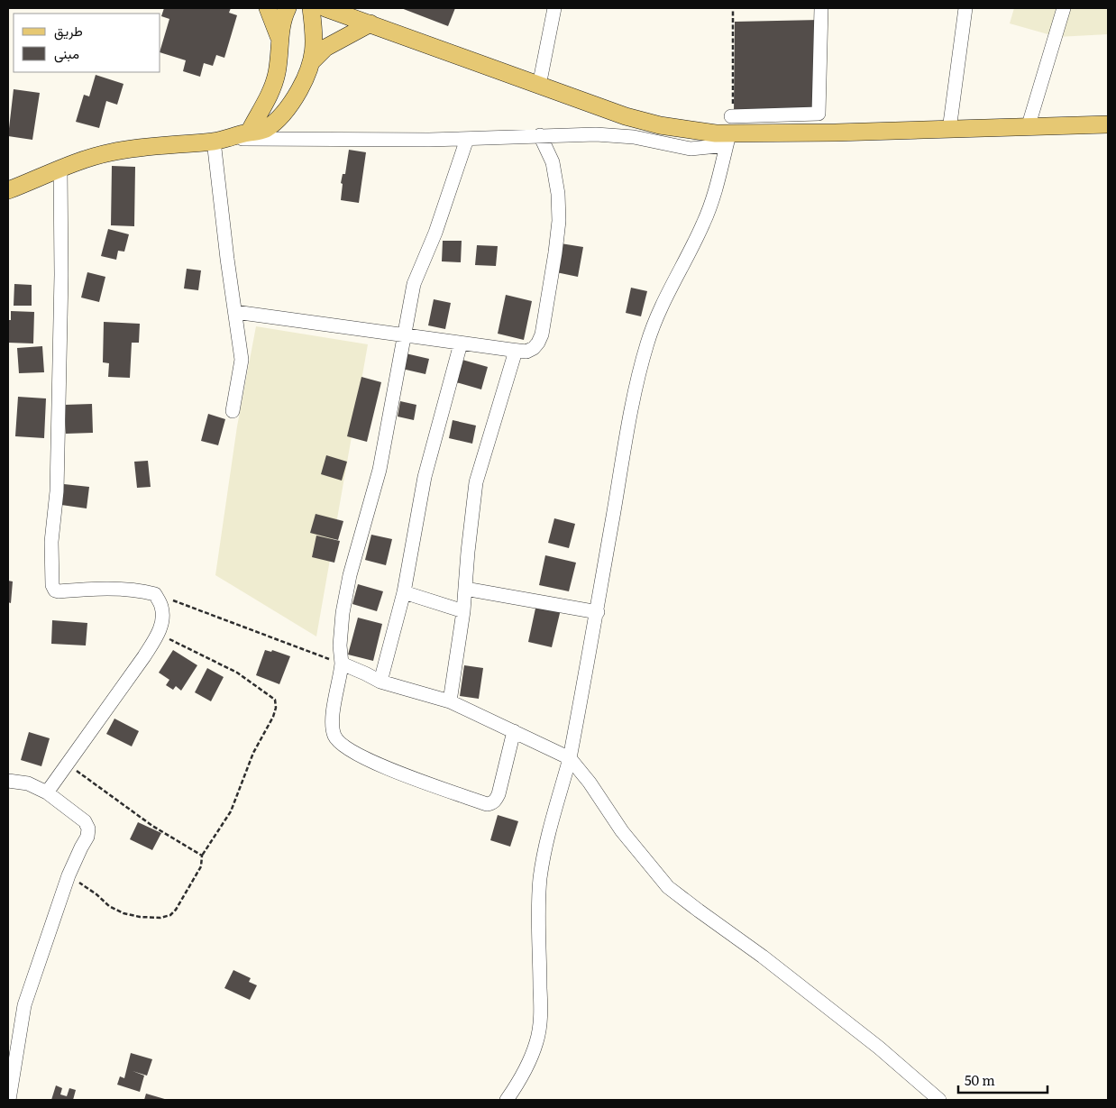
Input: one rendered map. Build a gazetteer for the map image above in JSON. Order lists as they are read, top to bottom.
{
  "legend": ["طريق", "مبنى"],
  "scale_bar": "50 m"
}
